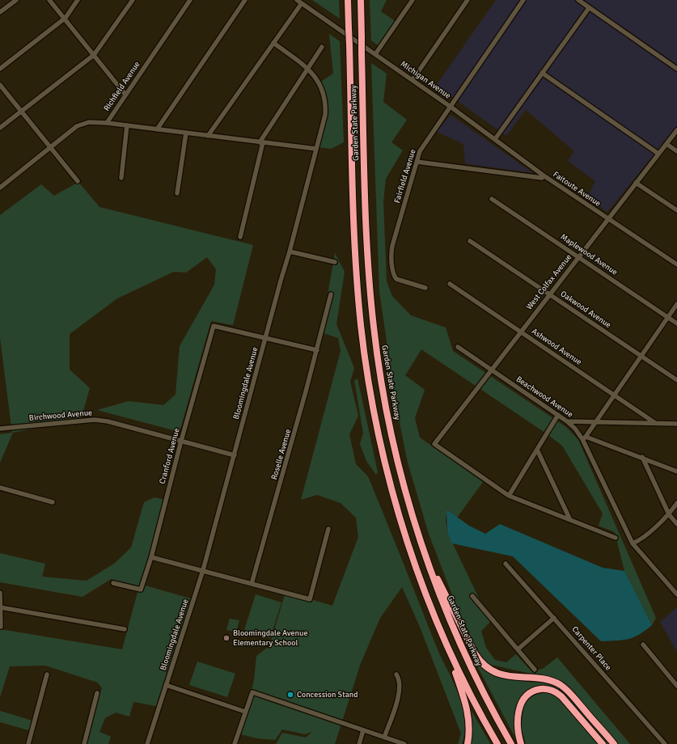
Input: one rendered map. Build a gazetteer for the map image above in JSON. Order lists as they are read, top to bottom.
{
  "streets": {
    "highway": ["Garden State Parkway"],
    "street": [
      "Michigan Avenue",
      "Richfield Avenue",
      "Fairfield Avenue",
      "Faitoute Avenue",
      "Maplewood Avenue",
      "West Colfax Avenue",
      "Oakwood Avenue",
      "Ashwood Avenue",
      "Bloomingdale Avenue",
      "Beachwood Avenue",
      "Birchwood Avenue",
      "Roselle Avenue",
      "Cranford Avenue",
      "Carpenter Place"
    ]
  },
  "crossings": [
    ["Michigan Avenue", "Fairfield Avenue"],
    ["Michigan Avenue", "Faitoute Avenue"],
    ["Fairfield Avenue", "Faitoute Avenue"],
    ["Faitoute Avenue", "West Colfax Avenue"],
    ["Maplewood Avenue", "West Colfax Avenue"],
    ["West Colfax Avenue", "Oakwood Avenue"],
    ["West Colfax Avenue", "Ashwood Avenue"],
    ["West Colfax Avenue", "Beachwood Avenue"],
    ["Bloomingdale Avenue", "Birchwood Avenue"],
    ["Bloomingdale Avenue", "Cranford Avenue"],
    ["Birchwood Avenue", "Cranford Avenue"]
  ],
  "places": ["Bloomingdale Avenue Elementary School", "Concession Stand"]
}
